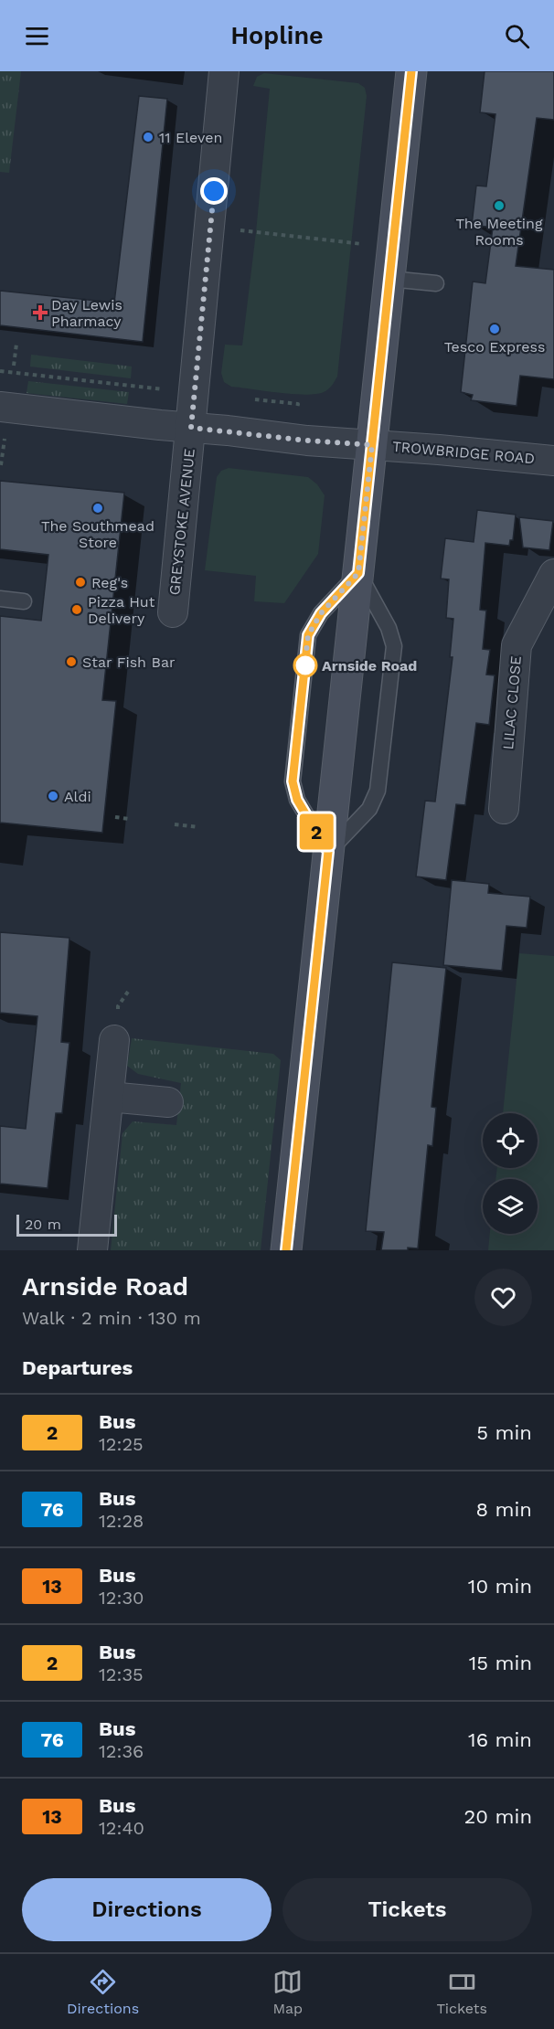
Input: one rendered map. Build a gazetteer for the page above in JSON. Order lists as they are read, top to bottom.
{
  "streets": {
    "street": ["TROWBRIDGE ROAD", "GREYSTOKE AVENUE", "LILAC CLOSE"]
  },
  "places": {
    "other": [
      "11 Eleven",
      "The Meeting Rooms",
      "Tesco Express",
      "The Southmead Store",
      "Reg's",
      "Pizza Hut Delivery",
      "Star Fish Bar",
      "Arnside Road",
      "Aldi"
    ],
    "health": ["Day Lewis Pharmacy"]
  },
  "lines": ["bus line 2"],
  "scale_bar": "20 m",
  "page": {
    "header": "Hopline",
    "on_map": "2",
    "scale": "20 m",
    "heading": [
      ["Arnside Road", "Walk · 2 min · 130 m"],
      "Departures"
    ],
    "list": [
      {
        "mark": "2",
        "name": "Bus",
        "note": "12:25",
        "value": "5 min"
      },
      {
        "mark": "76",
        "name": "Bus",
        "note": "12:28",
        "value": "8 min"
      },
      {
        "mark": "13",
        "name": "Bus",
        "note": "12:30",
        "value": "10 min"
      },
      {
        "mark": "2",
        "name": "Bus",
        "note": "12:35",
        "value": "15 min"
      },
      {
        "mark": "76",
        "name": "Bus",
        "note": "12:36",
        "value": "16 min"
      },
      {
        "mark": "13",
        "name": "Bus",
        "note": "12:40",
        "value": "20 min"
      }
    ],
    "buttons": ["Directions", "Tickets"],
    "tabs": ["Directions", "Map", "Tickets"]
  }
}
